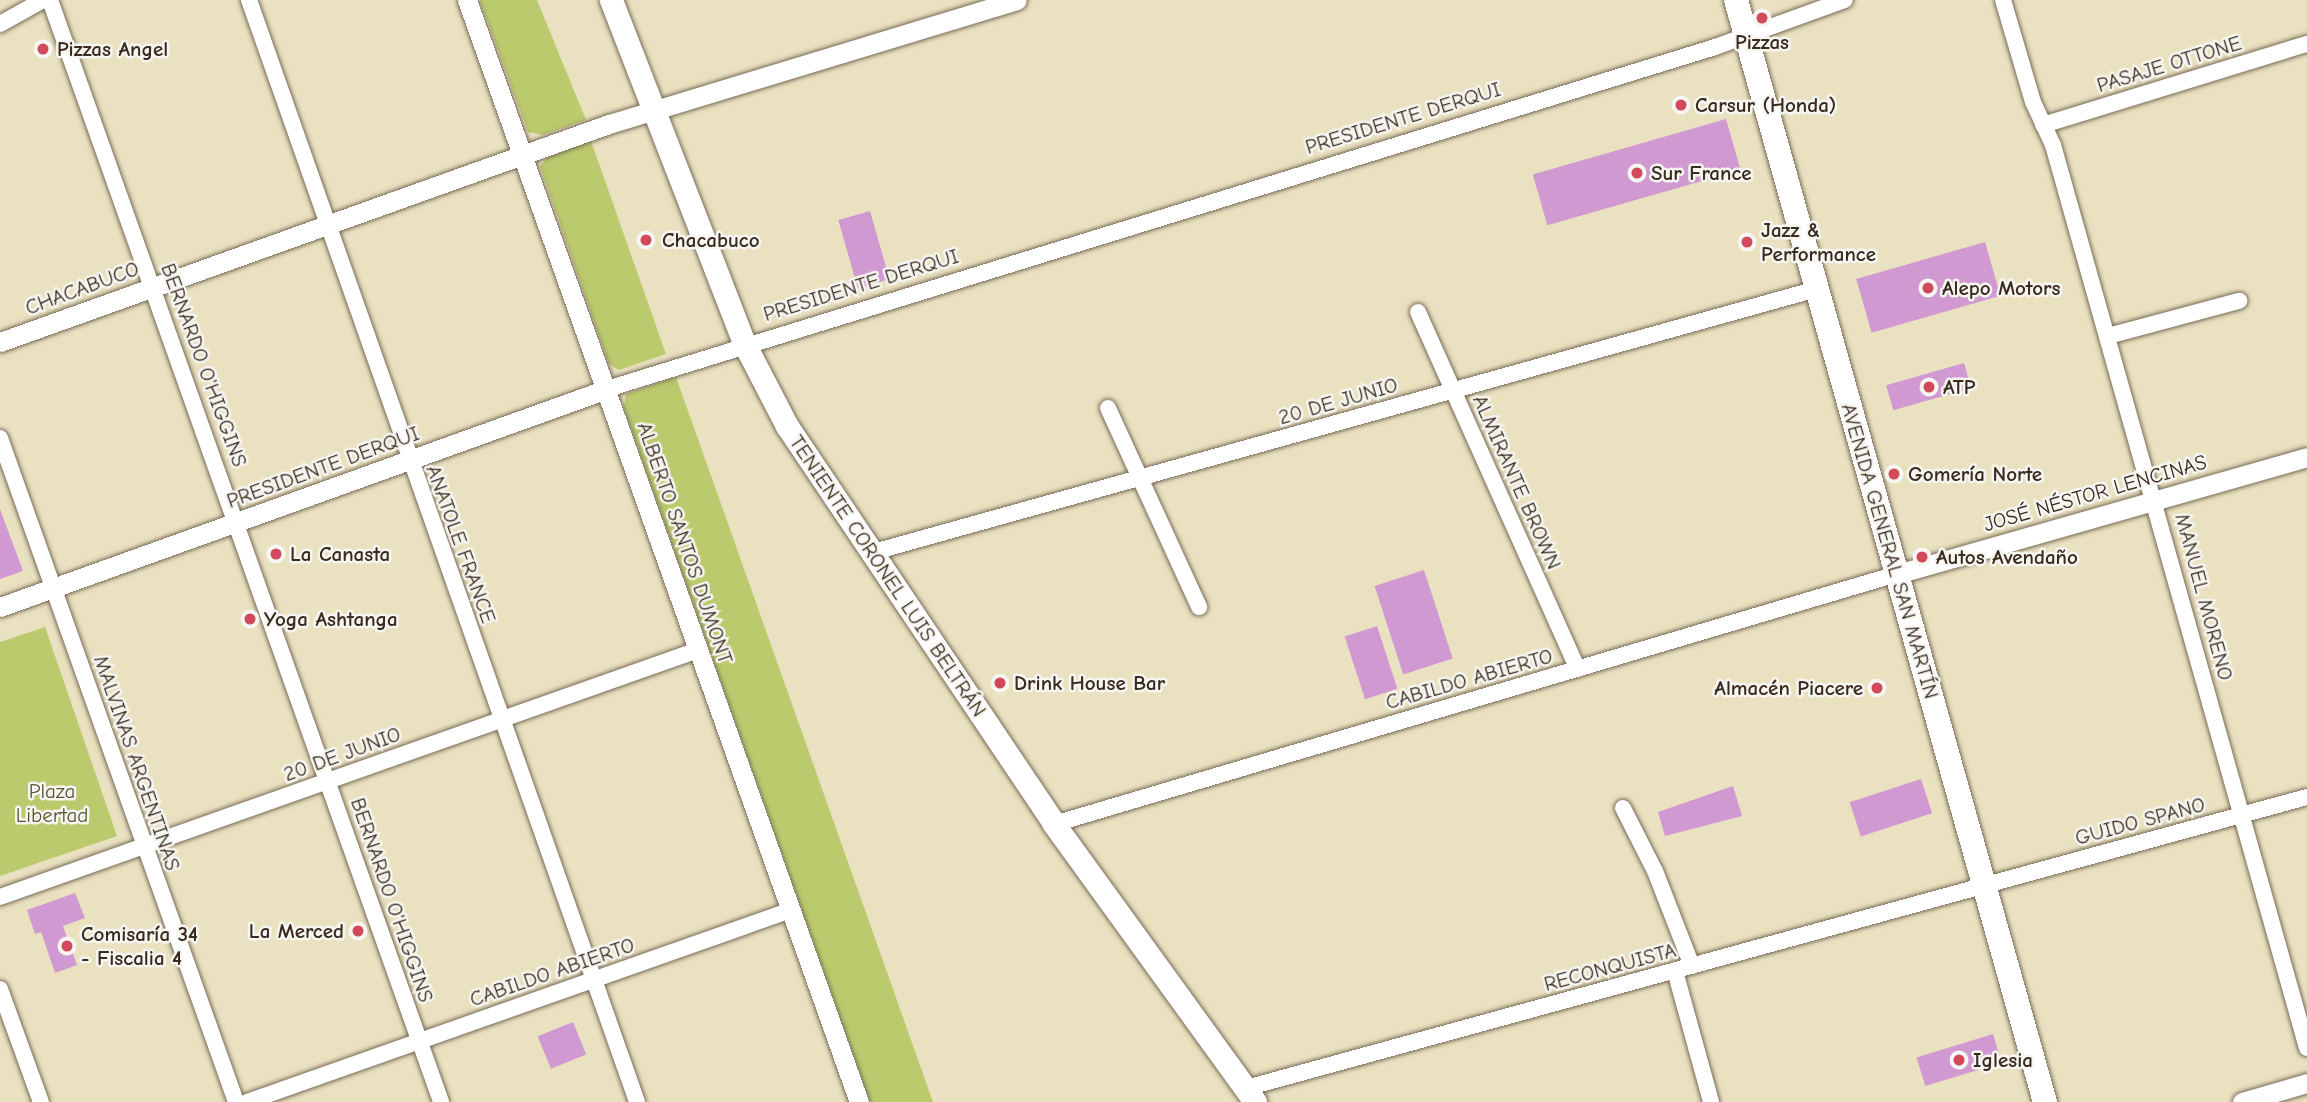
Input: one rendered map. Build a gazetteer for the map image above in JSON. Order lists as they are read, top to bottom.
{
  "streets": {
    "main road": ["AVENIDA GENERAL SAN MARTÍN", "TENIENTE CORONEL LUIS BELTRÁN"],
    "street": [
      "PASAJE OTTONE",
      "PRESIDENTE DERQUI",
      "CHACABUCO",
      "BERNARDO O'HIGGINS",
      "20 DE JUNIO",
      "ALMIRANTE BROWN",
      "JOSÉ NÉSTOR LENCINAS",
      "ALBERTO SANTOS DUMONT",
      "ANATOLE FRANCE",
      "MANUEL MORENO",
      "CABILDO ABIERTO",
      "MALVINAS ARGENTINAS",
      "GUIDO SPANO",
      "RECONQUISTA"
    ]
  },
  "crossings": [
    ["PASAJE OTTONE", "MANUEL MORENO"],
    ["PRESIDENTE DERQUI", "BERNARDO O'HIGGINS"],
    ["PRESIDENTE DERQUI", "ALBERTO SANTOS DUMONT"],
    ["PRESIDENTE DERQUI", "ANATOLE FRANCE"],
    ["PRESIDENTE DERQUI", "AVENIDA GENERAL SAN MARTÍN"],
    ["PRESIDENTE DERQUI", "TENIENTE CORONEL LUIS BELTRÁN"],
    ["PRESIDENTE DERQUI", "MALVINAS ARGENTINAS"],
    ["CHACABUCO", "BERNARDO O'HIGGINS"],
    ["CHACABUCO", "ALBERTO SANTOS DUMONT"],
    ["CHACABUCO", "ANATOLE FRANCE"],
    ["CHACABUCO", "TENIENTE CORONEL LUIS BELTRÁN"],
    ["BERNARDO O'HIGGINS", "20 DE JUNIO"],
    ["BERNARDO O'HIGGINS", "CABILDO ABIERTO"],
    ["20 DE JUNIO", "ALMIRANTE BROWN"],
    ["20 DE JUNIO", "ALBERTO SANTOS DUMONT"],
    ["20 DE JUNIO", "ANATOLE FRANCE"],
    ["20 DE JUNIO", "AVENIDA GENERAL SAN MARTÍN"],
    ["20 DE JUNIO", "TENIENTE CORONEL LUIS BELTRÁN"],
    ["20 DE JUNIO", "MALVINAS ARGENTINAS"],
    ["ALMIRANTE BROWN", "CABILDO ABIERTO"],
    ["JOSÉ NÉSTOR LENCINAS", "AVENIDA GENERAL SAN MARTÍN"],
    ["JOSÉ NÉSTOR LENCINAS", "MANUEL MORENO"],
    ["JOSÉ NÉSTOR LENCINAS", "CABILDO ABIERTO"],
    ["ALBERTO SANTOS DUMONT", "CABILDO ABIERTO"],
    ["ANATOLE FRANCE", "CABILDO ABIERTO"],
    ["AVENIDA GENERAL SAN MARTÍN", "CABILDO ABIERTO"],
    ["AVENIDA GENERAL SAN MARTÍN", "GUIDO SPANO"],
    ["AVENIDA GENERAL SAN MARTÍN", "RECONQUISTA"],
    ["TENIENTE CORONEL LUIS BELTRÁN", "CABILDO ABIERTO"],
    ["TENIENTE CORONEL LUIS BELTRÁN", "RECONQUISTA"],
    ["MANUEL MORENO", "GUIDO SPANO"],
    ["GUIDO SPANO", "RECONQUISTA"]
  ],
  "parks": ["Plaza Libertad"],
  "places": [
    "Pizzas",
    "Pizzas Angel",
    "Carsur (Honda)",
    "Sur France",
    "Chacabuco",
    "Jazz & Performance",
    "Alepo Motors",
    "ATP",
    "Gomería Norte",
    "La Canasta",
    "Autos Avendaño",
    "Yoga Ashtanga",
    "Drink House Bar",
    "Almacén Piacere",
    "La Merced",
    "Comisaría 34 - Fiscalia 4",
    "Iglesia"
  ]
}
